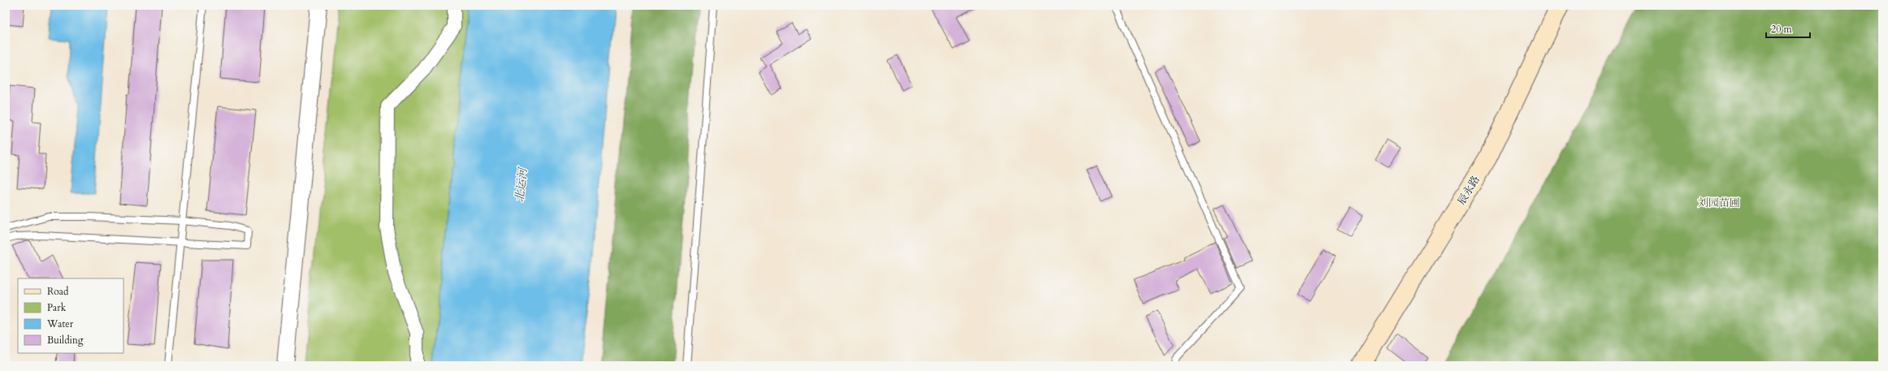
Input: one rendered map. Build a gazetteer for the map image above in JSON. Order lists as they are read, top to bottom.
{
  "streets": {
    "main road": ["辰永路"]
  },
  "water": ["北运河"],
  "parks": ["刘园苗圃"],
  "legend": [
    "Road",
    "Park",
    "Water",
    "Building"
  ],
  "scale_bar": "20 m"
}
